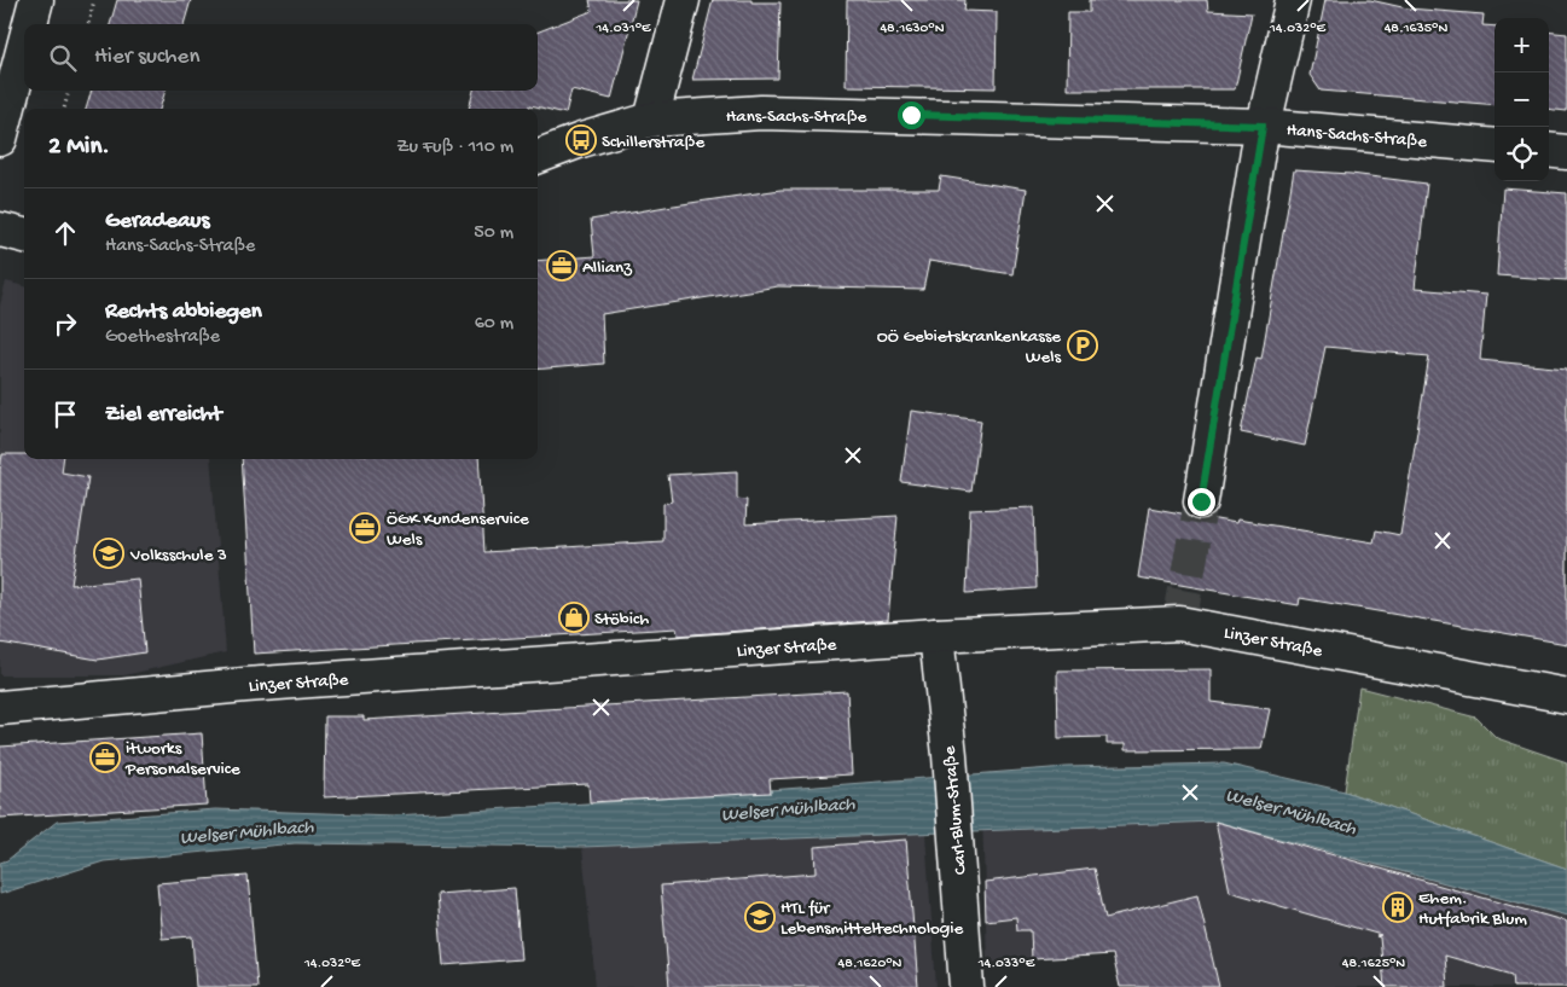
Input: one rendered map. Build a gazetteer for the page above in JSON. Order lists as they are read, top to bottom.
{
  "streets": {
    "street": ["Hans-Sachs-Straße", "Linzer Straße", "Carl-Blum-Straße"]
  },
  "crossings": [
    ["Linzer Straße", "Carl-Blum-Straße"]
  ],
  "water": ["Welser Mühlbach"],
  "places": {
    "bus stop": ["Schillerstraße"],
    "office": ["Allianz", "ÖGK Kundenservice Wels", "itworks Personalservice"],
    "parking": ["OÖ Gebietskrankenkasse Wels"],
    "school or university": ["Volksschule 3", "HTL für Lebensmitteltechnologie"],
    "shop": ["Stöbich"],
    "building": ["Ehem. Hutfabrik Blum"]
  },
  "page": {
    "map_buttons": ["+", "−"],
    "search": "Hier suchen",
    "heading": ["2 Min.", "Zu Fuß · 110 m"],
    "list": [
      ["Geradeaus", "Hans-Sachs-Straße", "50 m"],
      ["Rechts abbiegen", "Goethestraße", "60 m"],
      "Ziel erreicht"
    ]
  },
  "coordinates": [
    "14.031°E",
    "48.1630°N",
    "14.032°E",
    "48.1635°N",
    "48.1620°N",
    "14.033°E",
    "48.1625°N"
  ]
}
